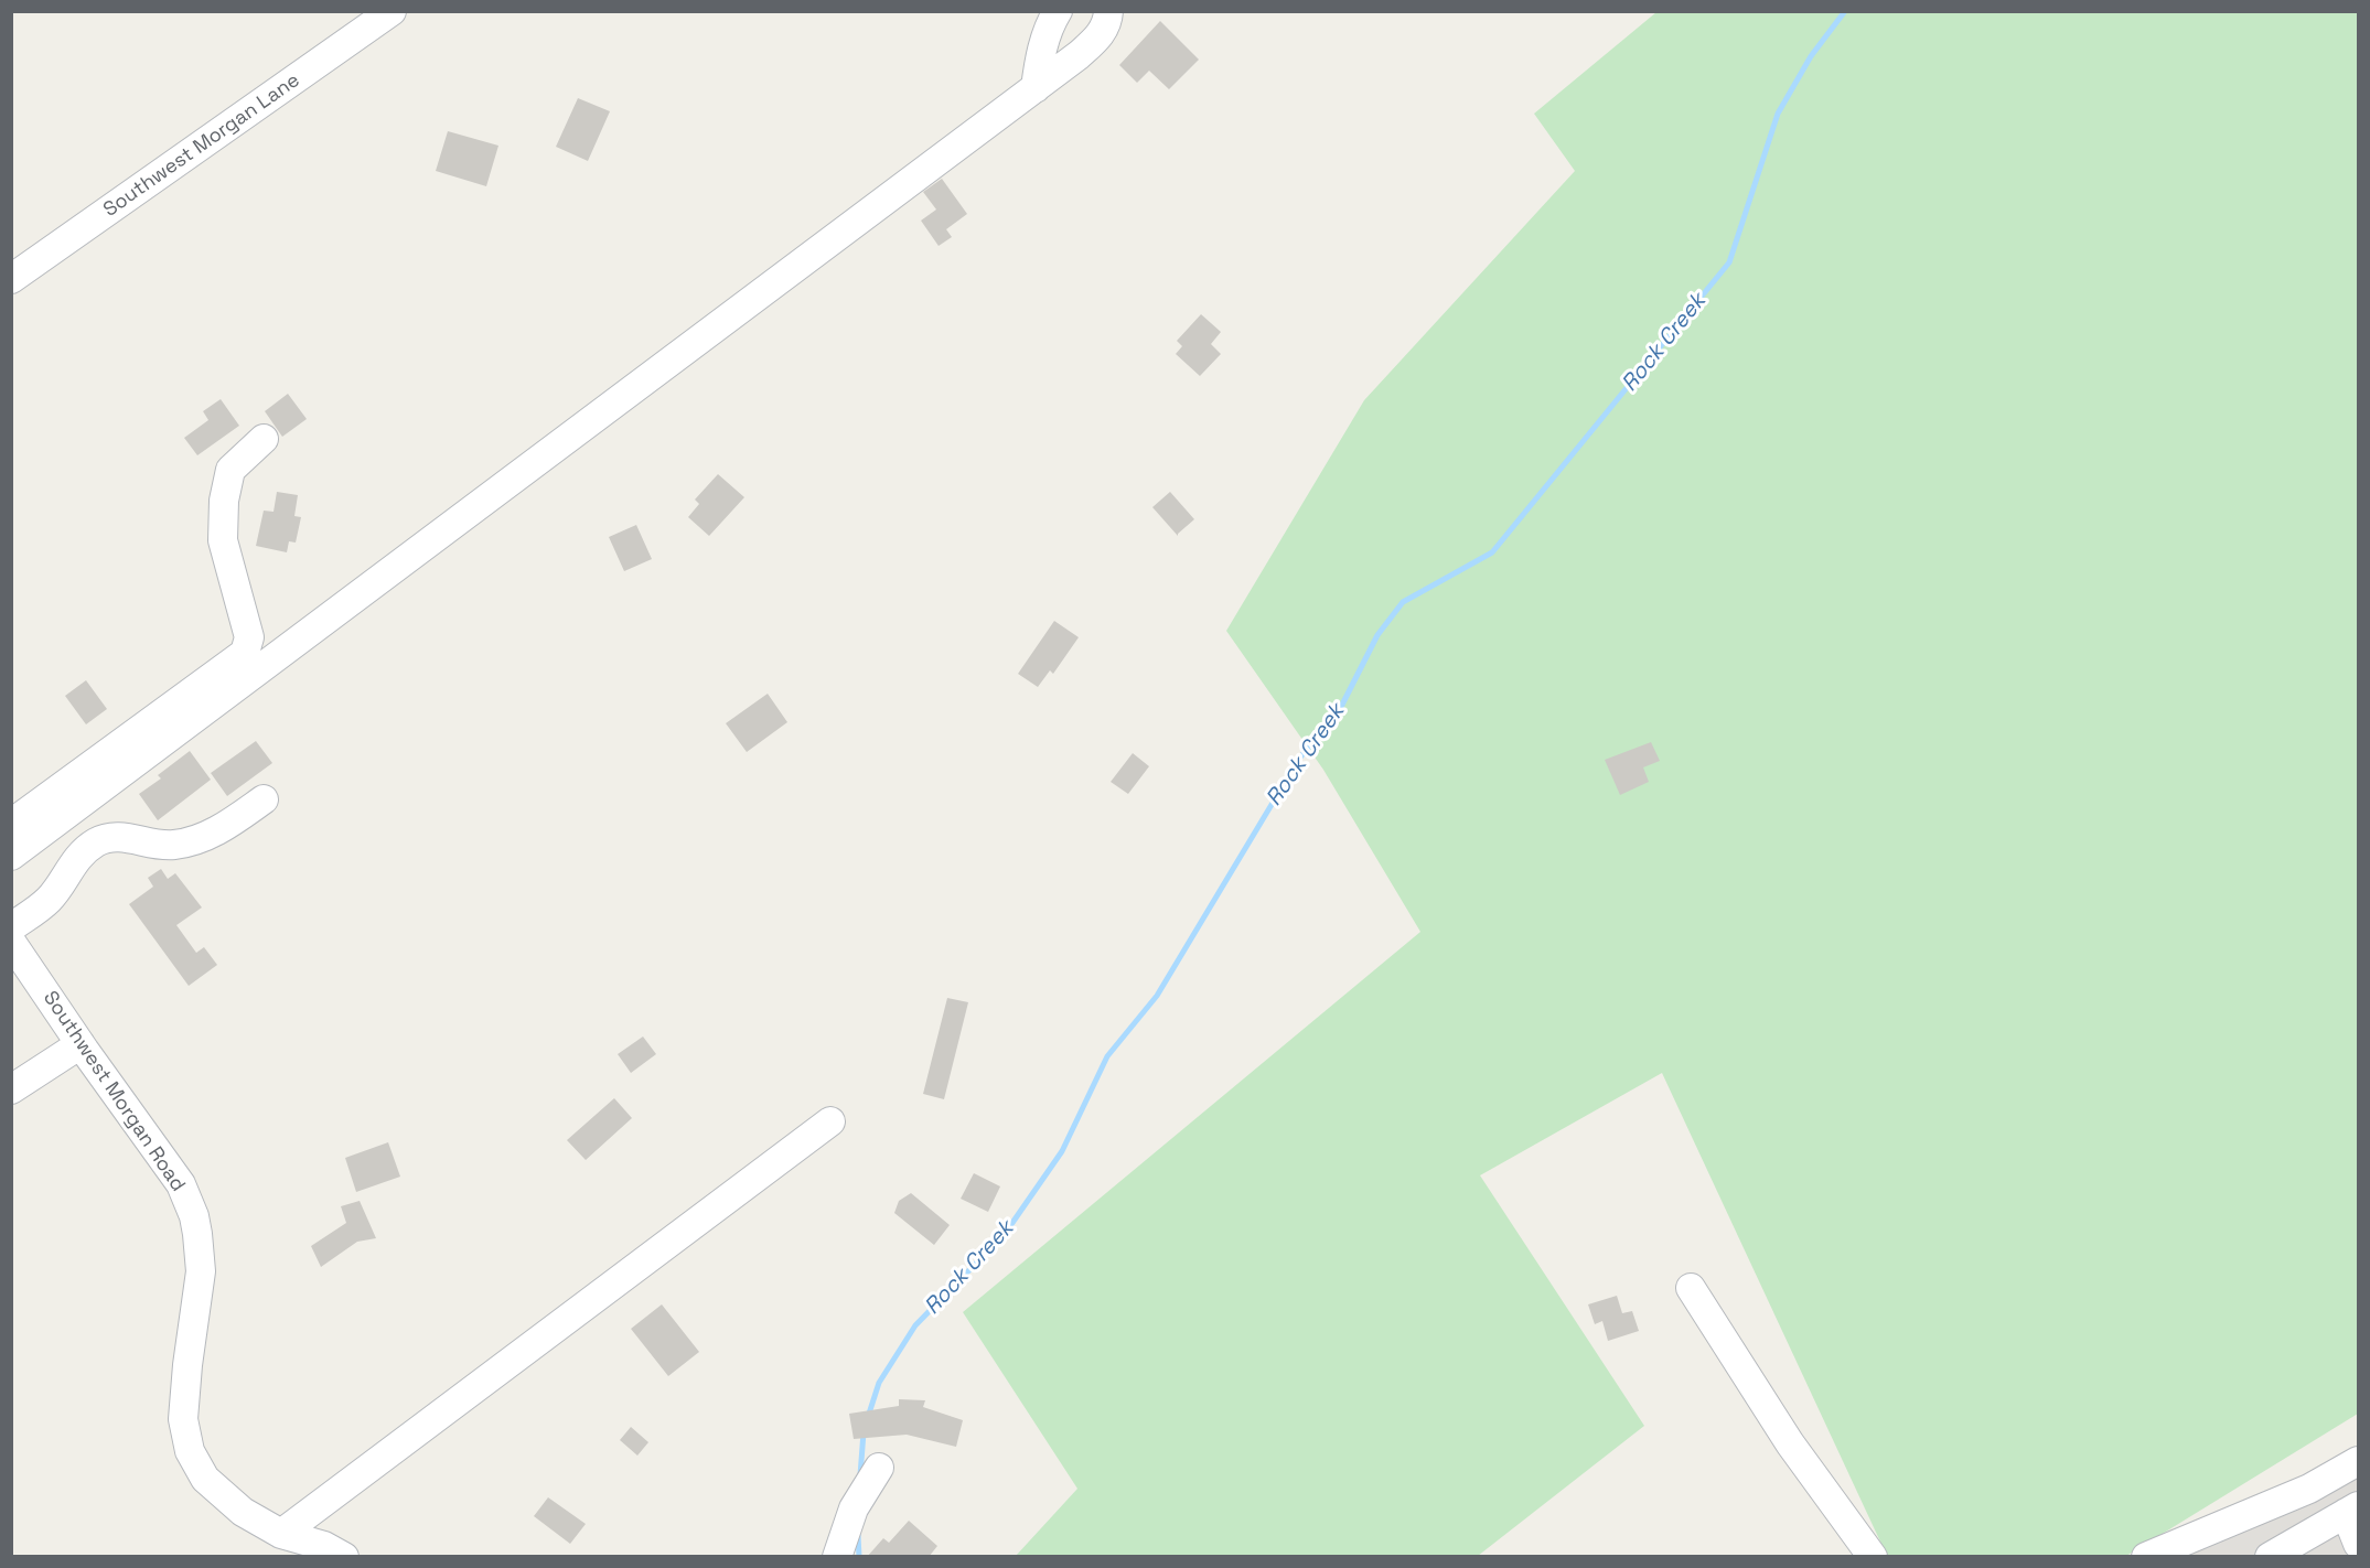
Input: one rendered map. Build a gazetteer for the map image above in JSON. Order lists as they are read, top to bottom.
{
  "streets": {
    "street": ["Southwest Morgan Lane", "Southwest Morgan Road"]
  },
  "water": ["Rock Creek"]
}
